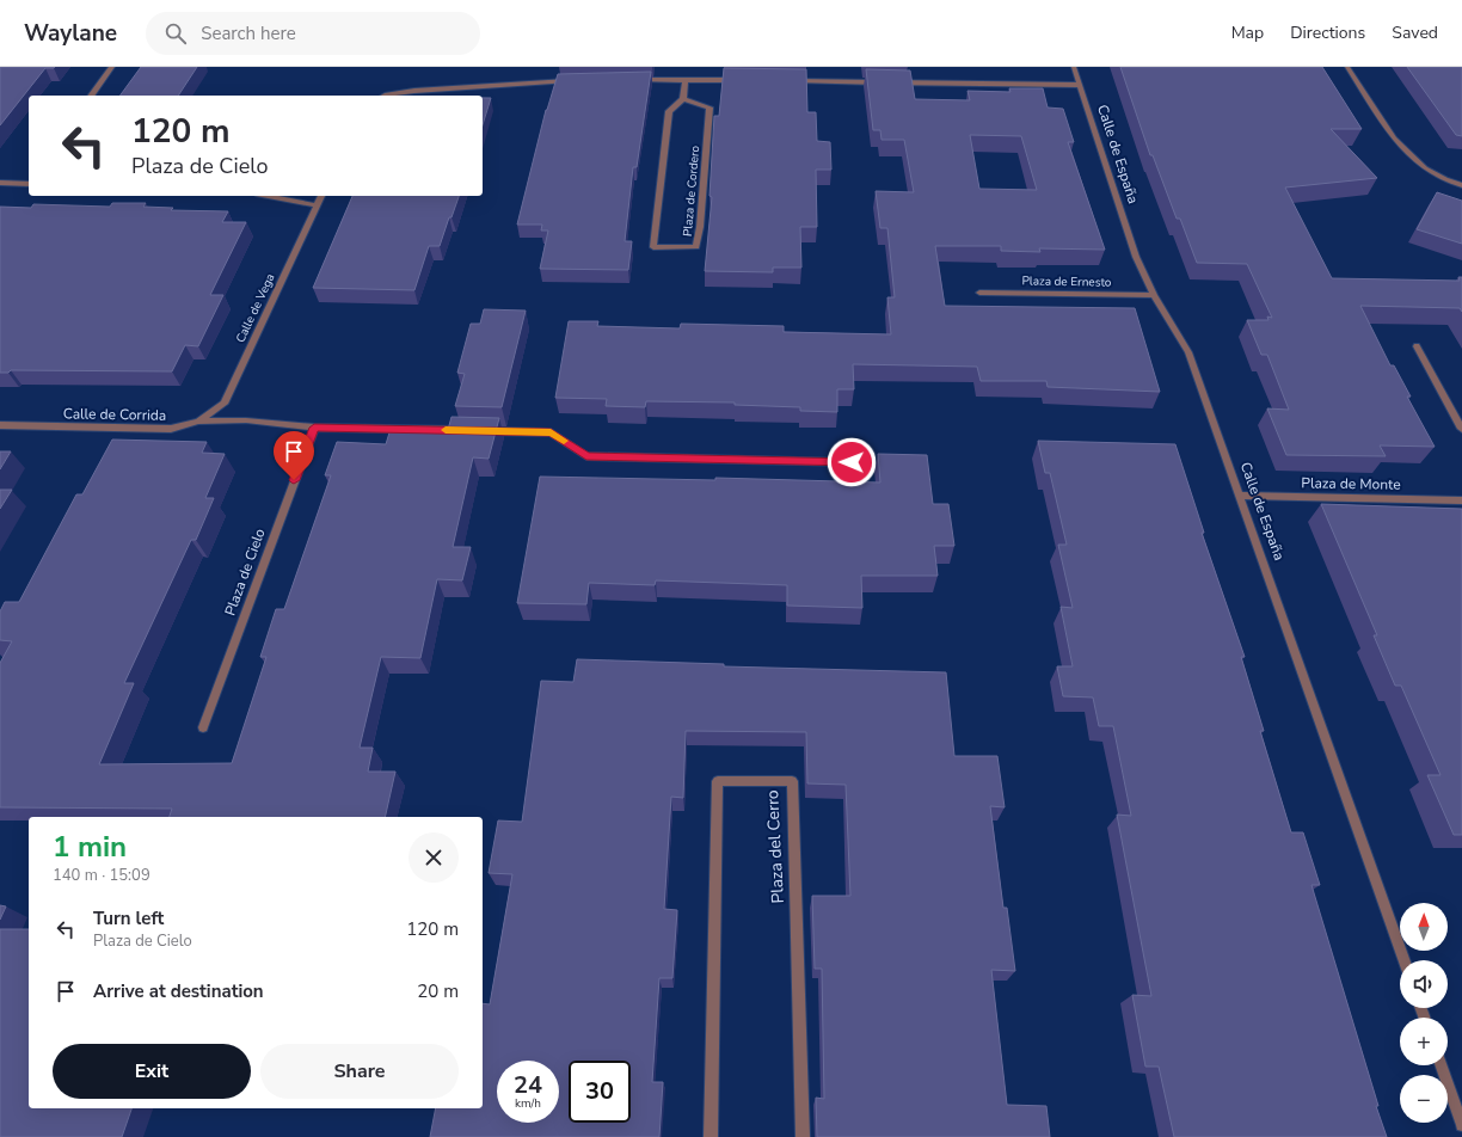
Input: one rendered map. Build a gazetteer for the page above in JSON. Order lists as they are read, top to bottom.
{
  "streets": {
    "street": [
      "Calle de España",
      "Plaza de Cordero",
      "Plaza de Ernesto",
      "Calle de Vega",
      "Calle de Corrida",
      "Plaza de Monte",
      "Plaza de Cielo",
      "Plaza del Cerro"
    ]
  },
  "crossings": [
    ["Calle de España", "Plaza de Ernesto"],
    ["Calle de España", "Plaza de Monte"],
    ["Calle de Vega", "Calle de Corrida"],
    ["Calle de Corrida", "Plaza de Cielo"]
  ],
  "north": "top",
  "page": {
    "header": "Waylane",
    "search": "Search here",
    "nav": ["Map", "Directions", "Saved"],
    "turn": ["120 m", "Plaza de Cielo"],
    "heading": ["1 min", "140 m · 15:09"],
    "list": [
      {
        "name": "Turn left",
        "note": "Plaza de Cielo",
        "value": "120 m"
      },
      {
        "name": "Arrive at destination",
        "value": "20 m"
      }
    ],
    "map_buttons": ["+", "−"],
    "buttons": ["Exit", "Share"],
    "speed": "24 km/h",
    "limit": "30"
  }
}
